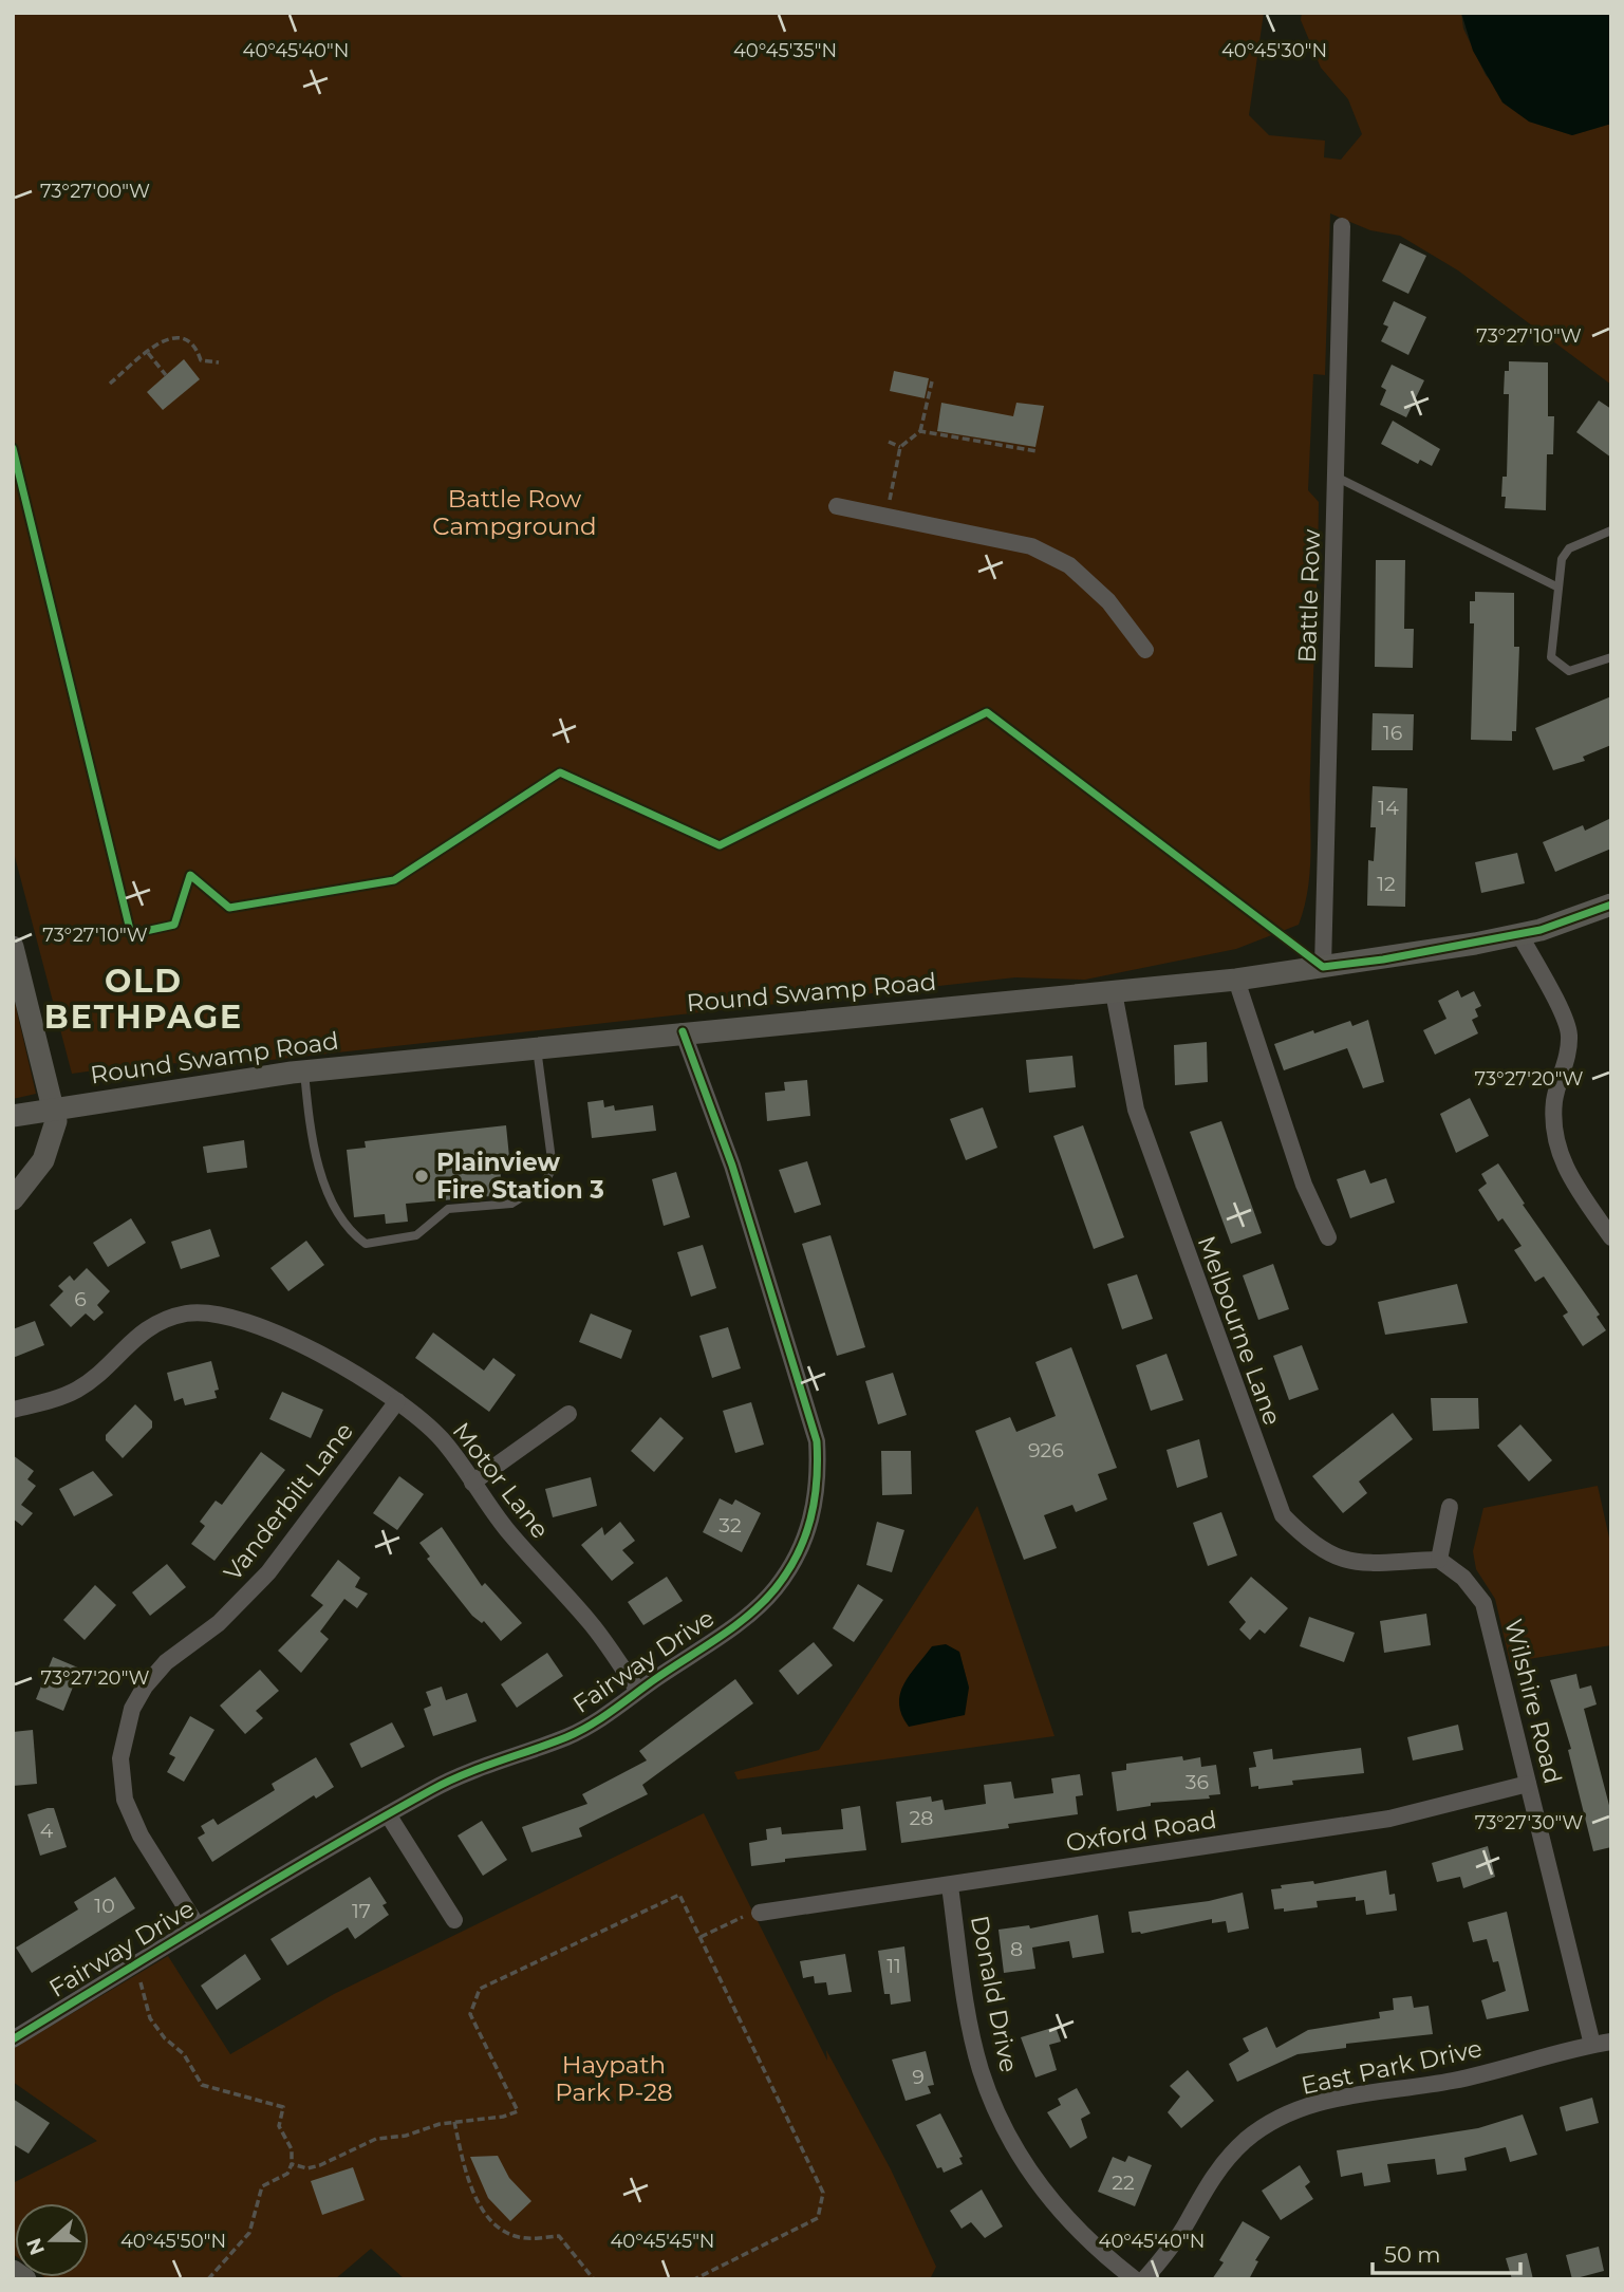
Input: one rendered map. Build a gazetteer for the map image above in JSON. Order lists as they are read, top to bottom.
{
  "streets": {
    "main road": ["Round Swamp Road"],
    "street": [
      "Battle Row",
      "Melbourne Lane",
      "Motor Lane",
      "Vanderbilt Lane",
      "Fairway Drive",
      "Wilshire Road",
      "Oxford Road",
      "Donald Drive",
      "East Park Drive"
    ]
  },
  "crossings": [
    ["Battle Row", "Round Swamp Road"],
    ["Round Swamp Road", "Melbourne Lane"],
    ["Round Swamp Road", "Fairway Drive"],
    ["Melbourne Lane", "Wilshire Road"],
    ["Motor Lane", "Vanderbilt Lane"],
    ["Motor Lane", "Fairway Drive"],
    ["Vanderbilt Lane", "Fairway Drive"],
    ["Wilshire Road", "Oxford Road"],
    ["Wilshire Road", "East Park Drive"],
    ["Oxford Road", "Donald Drive"]
  ],
  "districts": ["OLD BETHPAGE"],
  "parks": ["Battle Row Campground", "Haypath Park P-28"],
  "places": ["Plainview Fire Station 3"],
  "house_numbers": [
    "16",
    "14",
    "12",
    "6",
    "926",
    "32",
    "36",
    "28",
    "4",
    "10",
    "17",
    "8",
    "11",
    "9",
    "22"
  ],
  "scale_bar": "50 m",
  "north": "left",
  "coordinates": [
    "40°45'40\"N",
    "40°45'35\"N",
    "40°45'30\"N",
    "73°27'00\"W",
    "73°27'10\"W",
    "73°27'20\"W",
    "73°27'30\"W",
    "40°45'50\"N",
    "40°45'45\"N"
  ]
}
